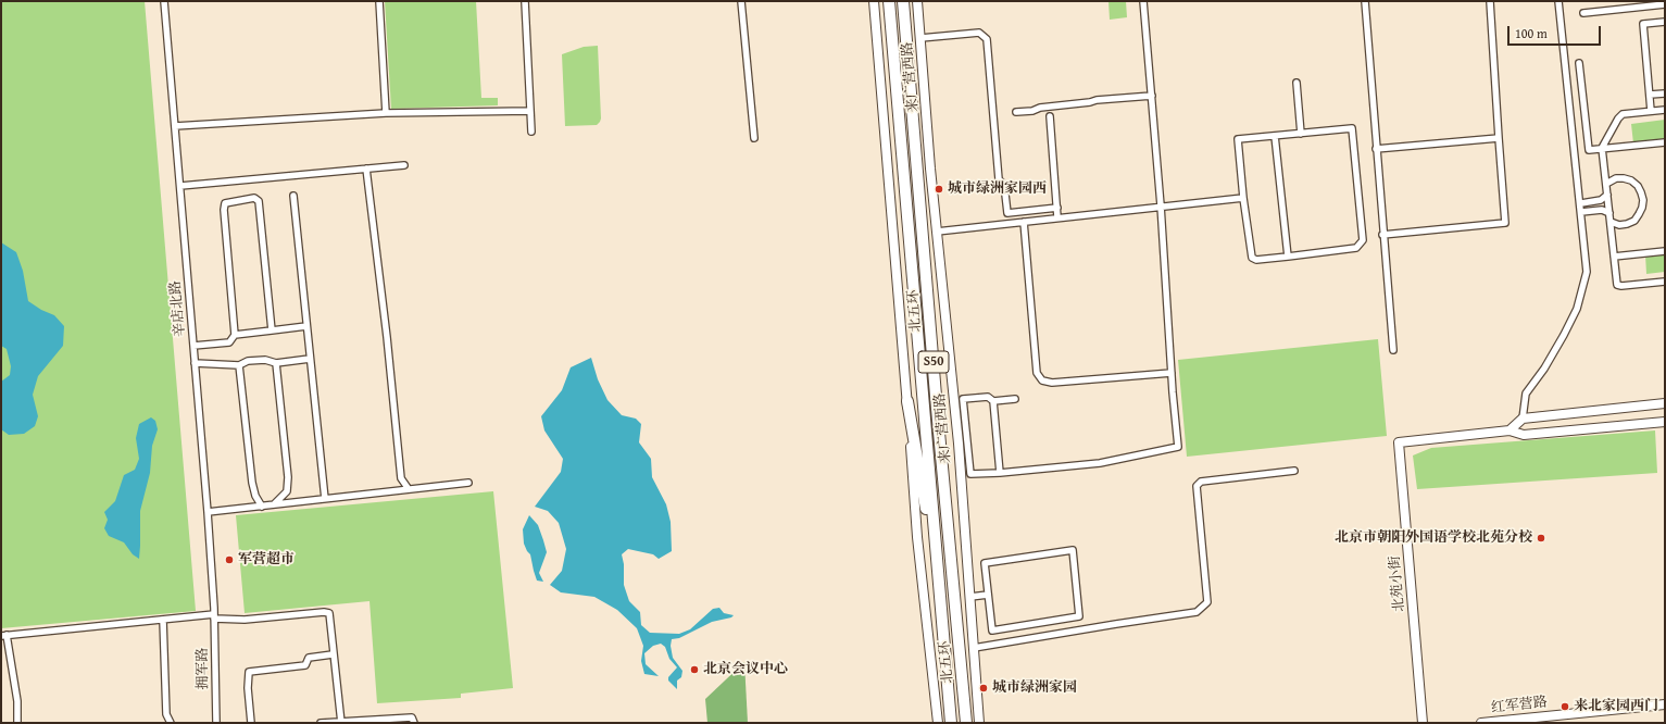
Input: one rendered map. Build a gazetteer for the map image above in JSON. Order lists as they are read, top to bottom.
{
  "streets": {
    "highway": ["北五环", "S50"],
    "street": [
      "来广营西路",
      "辛店北路",
      "北苑小街",
      "拥军路",
      "红军营路"
    ]
  },
  "crossings": [
    ["辛店北路", "拥军路"]
  ],
  "places": [
    "城市绿洲家园西",
    "北京市朝阳外国语学校北苑分校",
    "军营超市",
    "北京会议中心",
    "城市绿洲家园",
    "来北家园西门"
  ],
  "scale_bar": "100 m"
}
